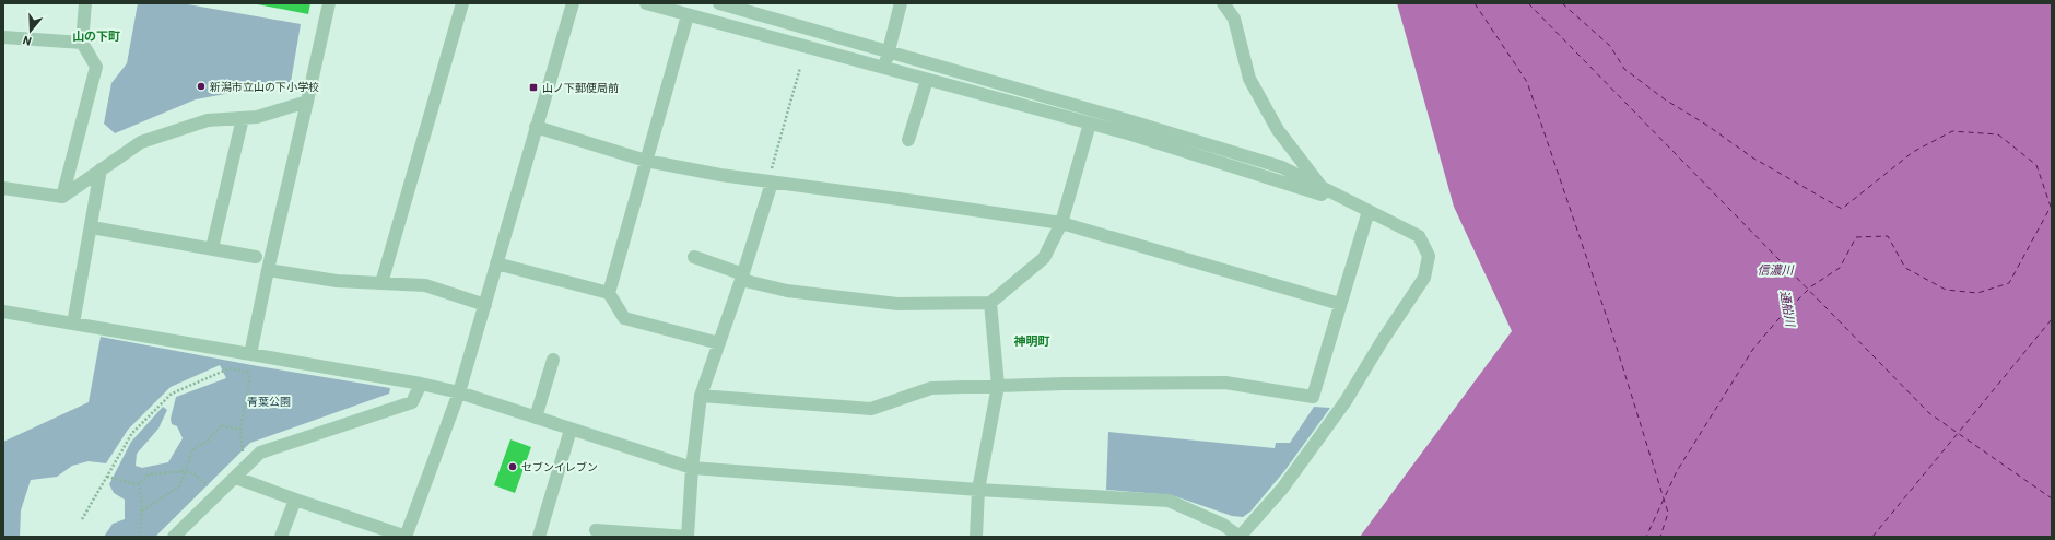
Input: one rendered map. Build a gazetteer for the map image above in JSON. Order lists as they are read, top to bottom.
{
  "districts": ["山の下町", "神明町"],
  "water": ["信濃川", "通船川"],
  "parks": ["青葉公園"],
  "places": {
    "other": ["新潟市立山の下小学校", "セブンイレブン"],
    "transit": ["山ノ下郵便局前"]
  },
  "north": "bottom"
}
